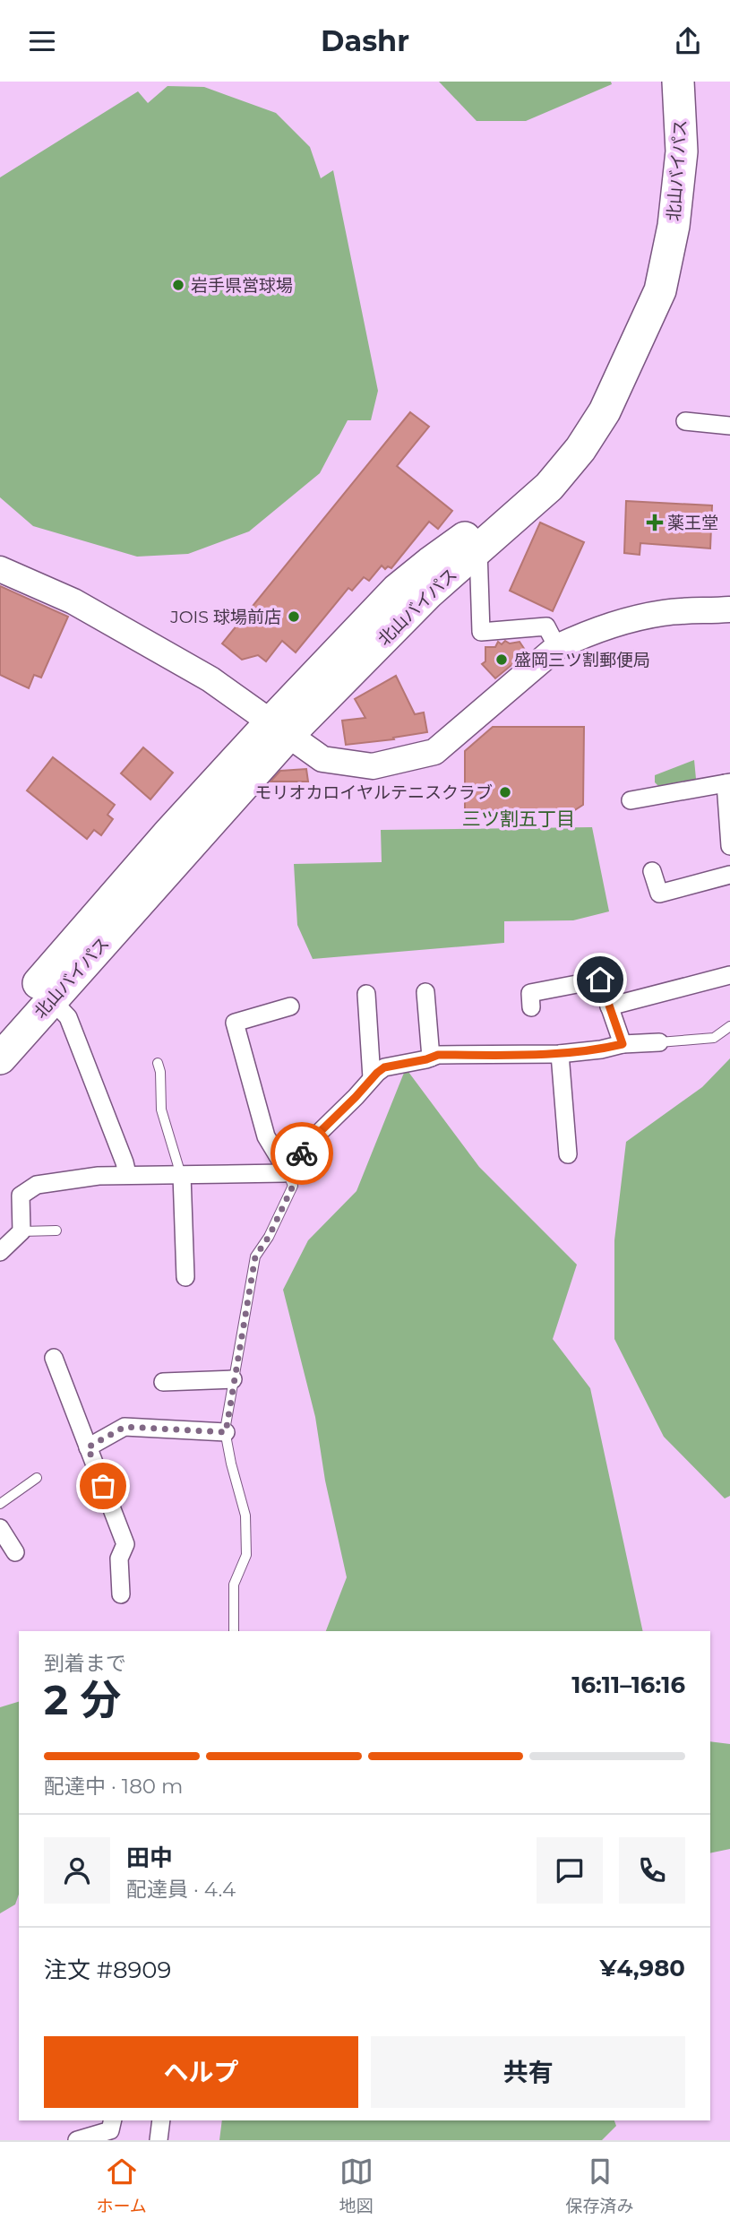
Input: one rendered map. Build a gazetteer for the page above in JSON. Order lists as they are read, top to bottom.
{
  "streets": {
    "highway": ["北山バイパス"]
  },
  "districts": ["三ツ割五丁目"],
  "places": {
    "other": [
      "岩手県営球場",
      "JOIS 球場前店",
      "盛岡三ツ割郵便局",
      "モリオカロイヤルテニスクラブ"
    ],
    "health": ["薬王堂"]
  },
  "page": {
    "header": "Dashr",
    "heading": ["2 分", "到着まで", "16:11–16:16"],
    "panel": [
      "田中",
      "配達員 · 4.4",
      "注文 #8909",
      "¥4,980"
    ],
    "bar": "配達中 · 180 m",
    "buttons": ["ヘルプ", "共有"],
    "tabs": ["ホーム", "地図", "保存済み"]
  }
}
